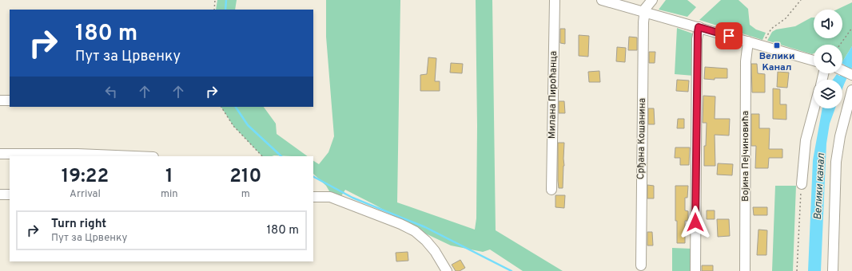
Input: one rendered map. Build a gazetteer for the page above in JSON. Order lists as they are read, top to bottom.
{
  "streets": {
    "street": ["Милана Пироћанца", "Срђана Кошанина", "Војина Пејчиновића"]
  },
  "water": ["Велики канал"],
  "places": {
    "transit": ["Велики Канал"]
  },
  "page": {
    "turn": ["180 m", "Пут за Црвенку"],
    "eta": [
      "19:22",
      "Arrival",
      "1",
      "min",
      "210",
      "m"
    ],
    "list": [
      {
        "name": "Turn right",
        "note": "Пут за Црвенку",
        "value": "180 m"
      }
    ]
  }
}
